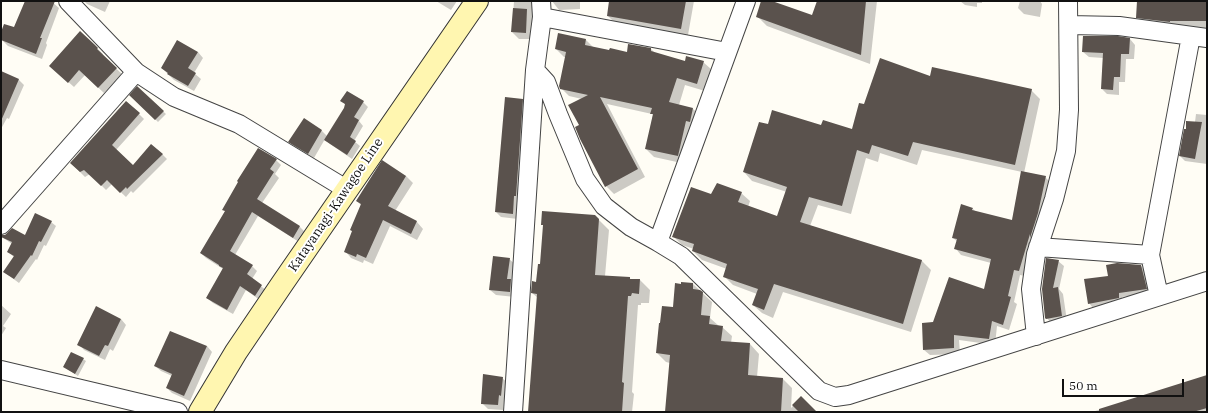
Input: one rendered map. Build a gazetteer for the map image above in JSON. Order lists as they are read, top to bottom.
{
  "streets": {
    "main road": ["Katayanagi-Kawagoe Line"]
  },
  "scale_bar": "50 m"
}
